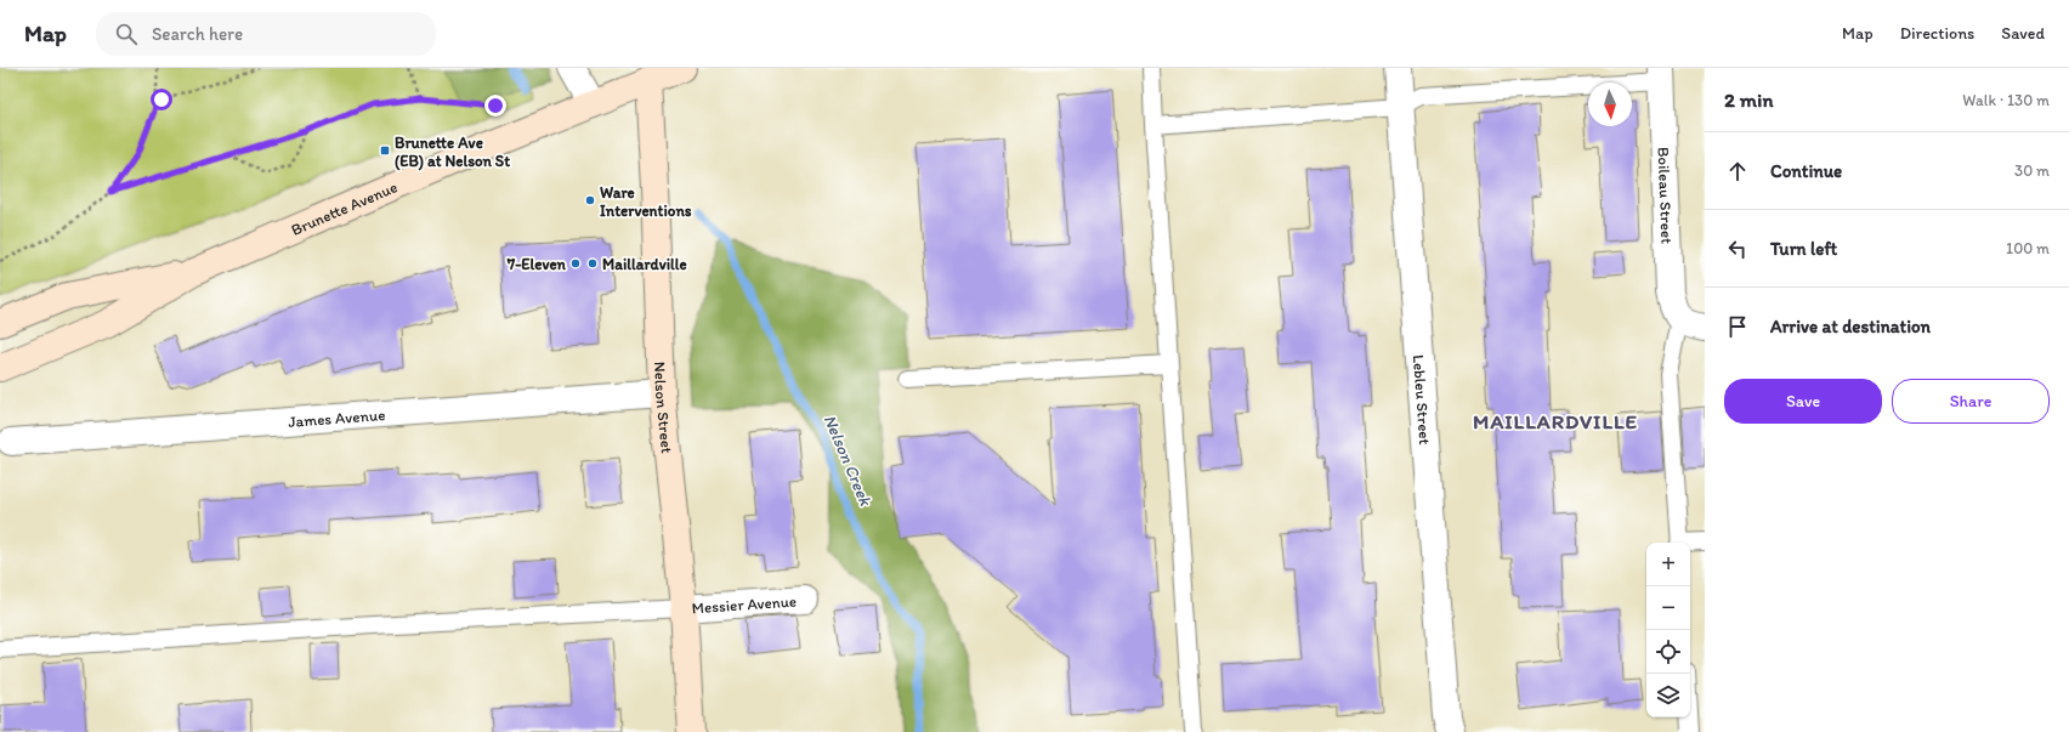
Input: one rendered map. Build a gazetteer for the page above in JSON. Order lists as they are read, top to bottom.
{
  "streets": {
    "main road": ["Brunette Avenue", "Nelson Street"],
    "street": [
      "Boileau Street",
      "Lebleu Street",
      "James Avenue",
      "Messier Avenue"
    ]
  },
  "crossings": [
    ["Brunette Avenue", "Nelson Street"],
    ["Nelson Street", "James Avenue"],
    ["Nelson Street", "Messier Avenue"]
  ],
  "districts": ["MAILLARDVILLE"],
  "water": ["Nelson Creek"],
  "places": {
    "transit": ["Brunette Ave (EB) at Nelson St"],
    "other": ["Ware Interventions", "7-Eleven", "Maillardville"]
  },
  "north": "bottom",
  "page": {
    "header": "Map",
    "search": "Search here",
    "nav": ["Map", "Directions", "Saved"],
    "heading": ["2 min", "Walk · 130 m"],
    "list": [
      ["Continue", "30 m"],
      ["Turn left", "100 m"],
      "Arrive at destination"
    ],
    "buttons": ["Save", "Share"],
    "map_buttons": ["+", "−"]
  }
}
